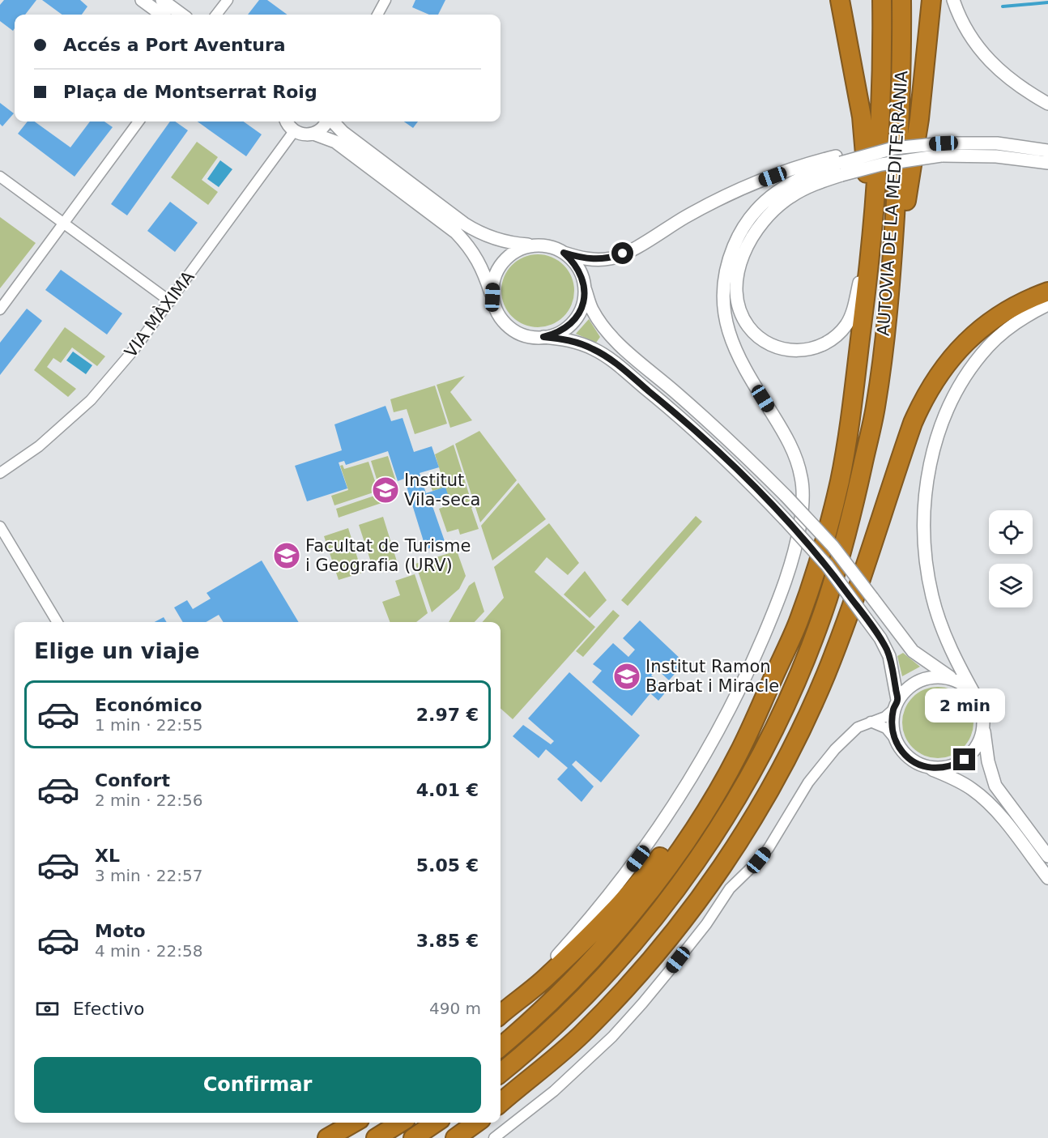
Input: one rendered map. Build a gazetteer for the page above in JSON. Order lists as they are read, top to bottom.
{
  "streets": {
    "highway": ["AUTOVIA DE LA MEDITERRÀNIA"],
    "street": ["VIA MÀXIMA"]
  },
  "places": {
    "school or university": ["Institut Vila-seca", "Facultat de Turisme i Geografia (URV)", "Institut Ramon Barbat i Miracle"]
  },
  "page": {
    "banner": ["Accés a Port Aventura", "Plaça de Montserrat Roig"],
    "heading": "Elige un viaje",
    "list": [
      {
        "name": "Económico",
        "note": "1 min · 22:55",
        "value": "2.97 €"
      },
      {
        "name": "Confort",
        "note": "2 min · 22:56",
        "value": "4.01 €"
      },
      {
        "name": "XL",
        "note": "3 min · 22:57",
        "value": "5.05 €"
      },
      {
        "name": "Moto",
        "note": "4 min · 22:58",
        "value": "3.85 €"
      }
    ],
    "bubble": "2 min",
    "pay": ["Efectivo", "490 m"],
    "buttons": "Confirmar"
  }
}
